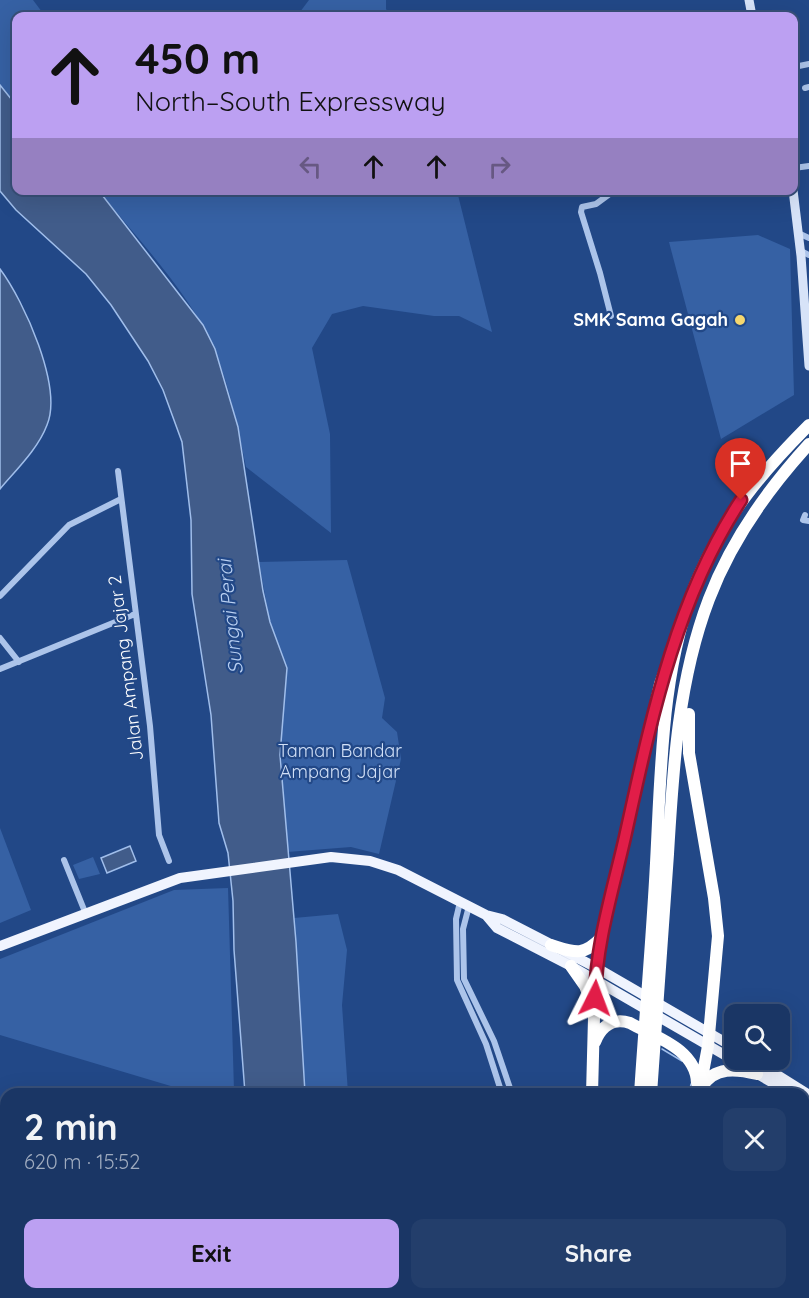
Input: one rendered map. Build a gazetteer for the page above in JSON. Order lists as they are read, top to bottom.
{
  "streets": {
    "street": ["Jalan Ampang Jajar 2"]
  },
  "water": ["Sungai Perai"],
  "parks": ["Taman Bandar Ampang Jajar"],
  "places": ["SMK Sama Gagah"],
  "page": {
    "turn": ["450 m", "North–South Expressway"],
    "heading": ["2 min", "620 m · 15:52"],
    "buttons": ["Exit", "Share"]
  }
}
